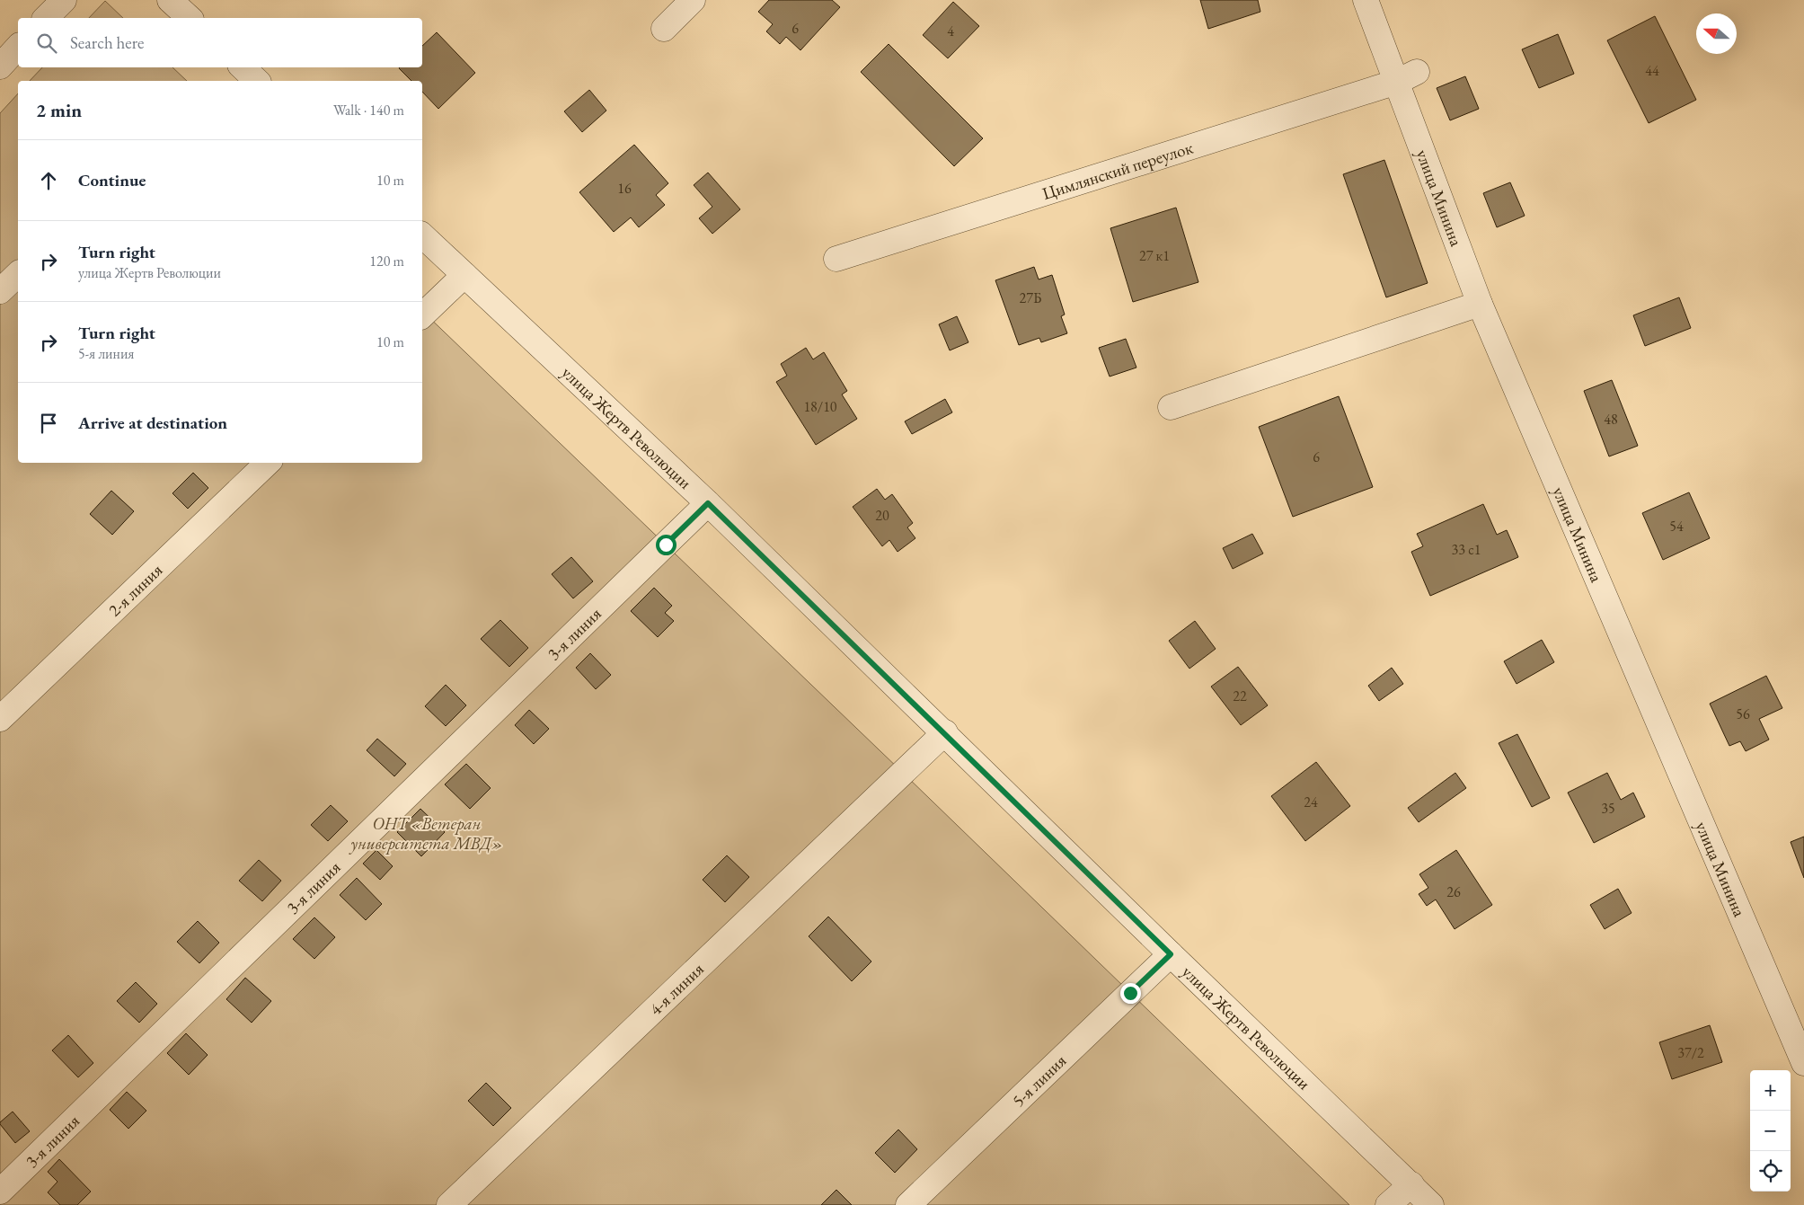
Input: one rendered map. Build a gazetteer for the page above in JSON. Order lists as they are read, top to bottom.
{
  "streets": {
    "street": [
      "Цимлянский переулок",
      "улица Минина",
      "улица Жертв Революции",
      "2-я линия",
      "3-я линия",
      "4-я линия",
      "5-я линия"
    ]
  },
  "crossings": [
    ["Цимлянский переулок", "улица Минина"],
    ["улица Жертв Революции", "3-я линия"],
    ["улица Жертв Революции", "4-я линия"],
    ["улица Жертв Революции", "5-я линия"]
  ],
  "parks": ["ОНТ «Ветеран университета МВД»"],
  "house_numbers": [
    "6",
    "4",
    "44",
    "16",
    "27 к1",
    "27Б",
    "18/10",
    "48",
    "6",
    "20",
    "54",
    "33 с1",
    "22",
    "56",
    "24",
    "35",
    "26",
    "37/2"
  ],
  "north": "left",
  "page": {
    "search": "Search here",
    "heading": ["2 min", "Walk · 140 m"],
    "list": [
      ["Continue", "10 m"],
      ["Turn right", "улица Жертв Революции", "120 m"],
      ["Turn right", "5-я линия", "10 m"],
      "Arrive at destination"
    ],
    "map_buttons": ["+", "−"]
  }
}
